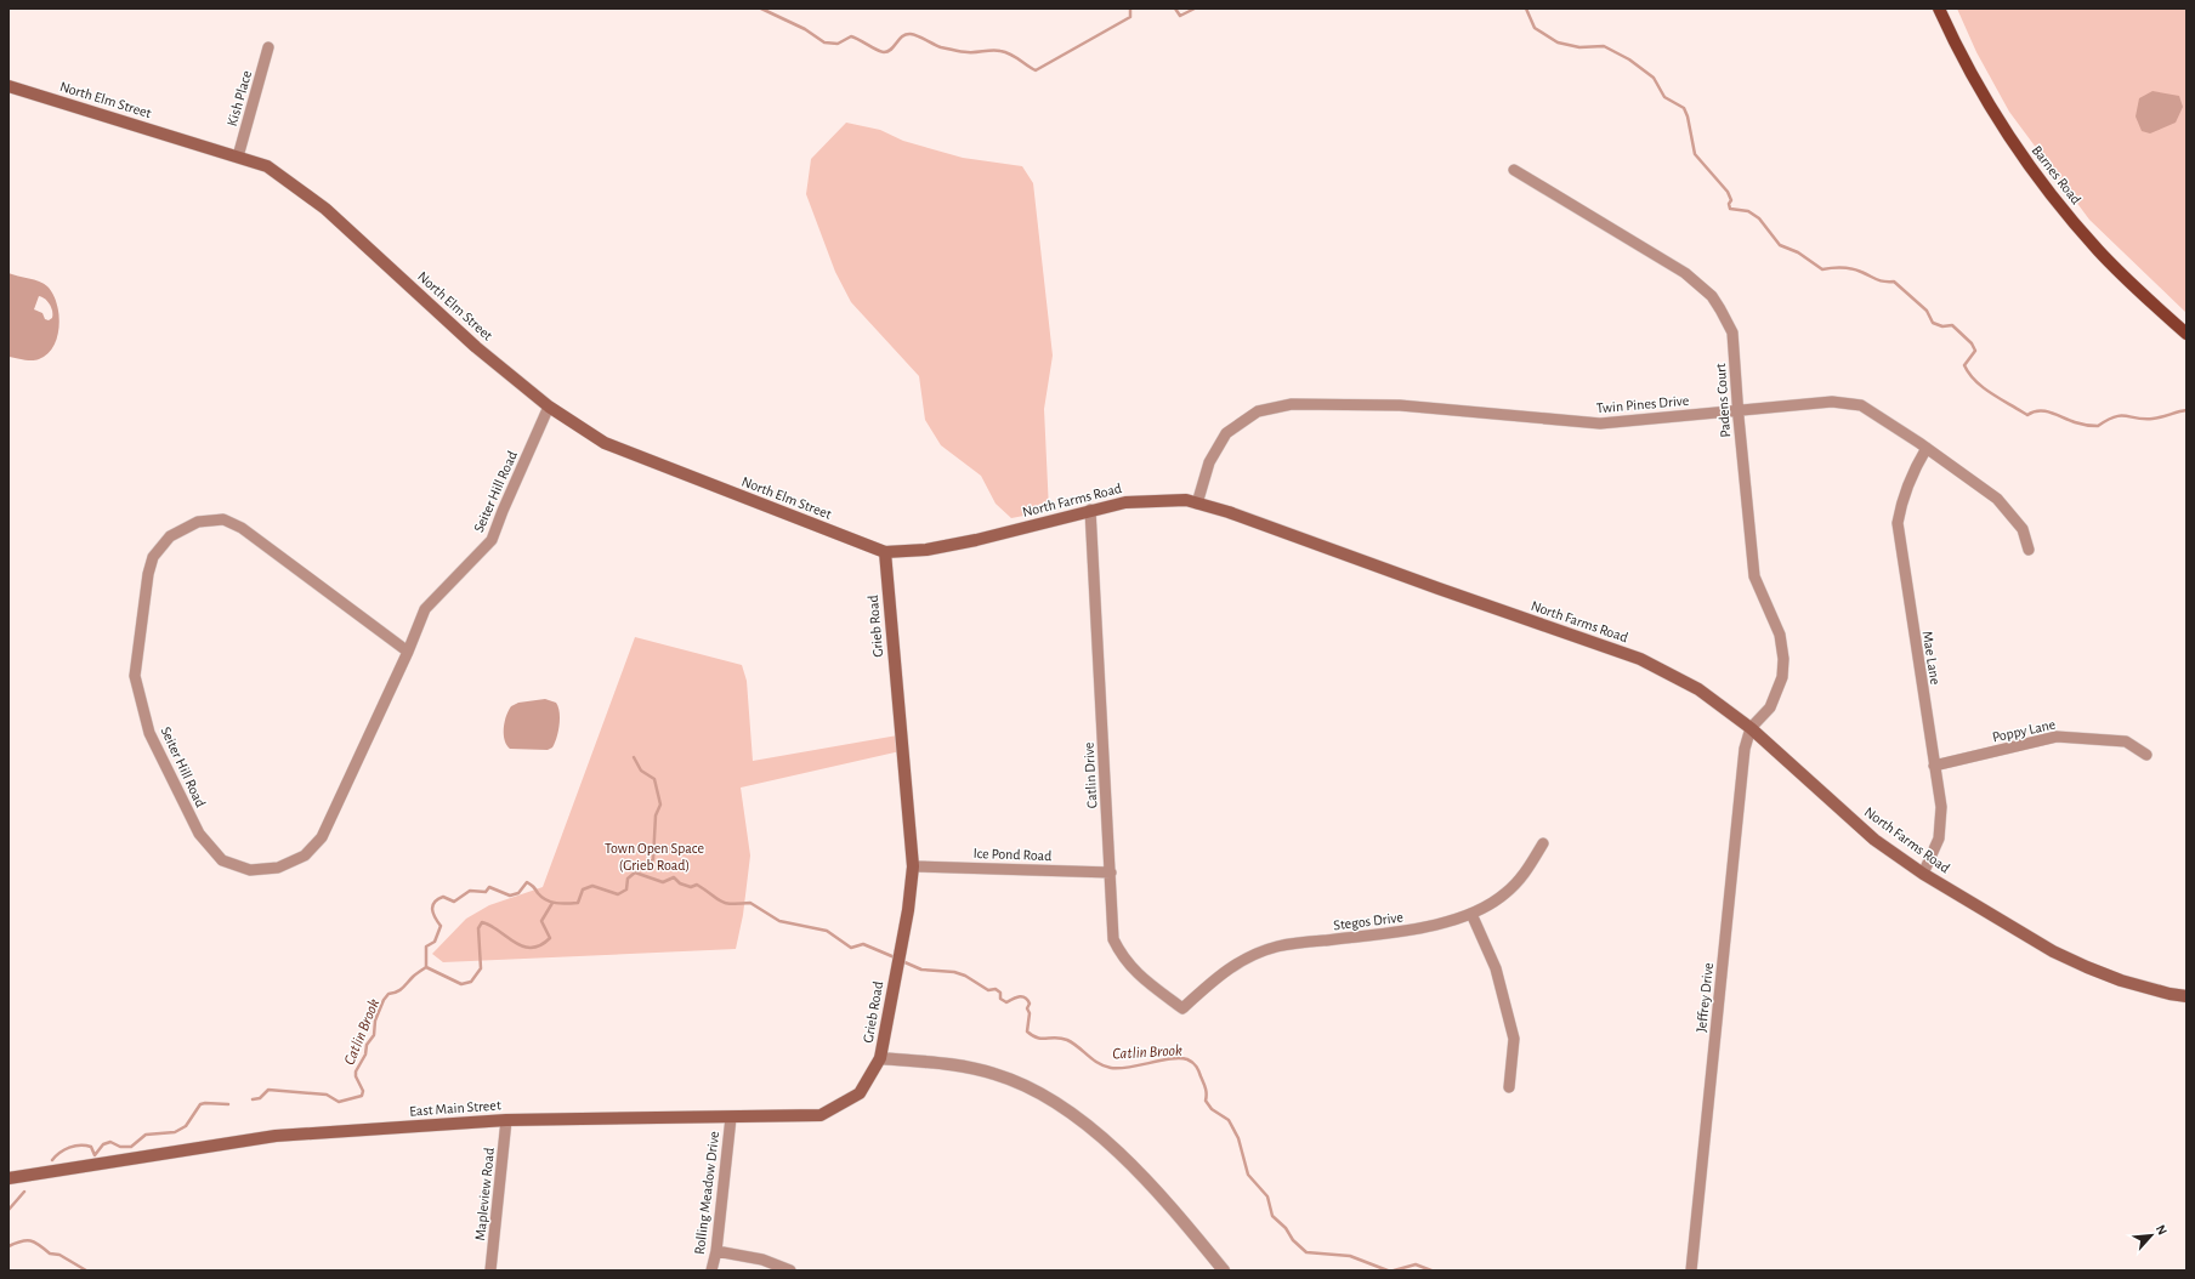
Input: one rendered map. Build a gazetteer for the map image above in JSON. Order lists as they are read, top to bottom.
{
  "streets": {
    "main road": [
      "North Elm Street",
      "Barnes Road",
      "North Farms Road",
      "Grieb Road",
      "East Main Street"
    ],
    "street": [
      "Kish Place",
      "Padens Court",
      "Twin Pines Drive",
      "Seiter Hill Road",
      "Mae Lane",
      "Poppy Lane",
      "Catlin Drive",
      "Ice Pond Road",
      "Stegos Drive",
      "Jeffrey Drive",
      "Rolling Meadow Drive",
      "Mapleview Road"
    ]
  },
  "crossings": [
    ["Kish Place", "North Elm Street"],
    ["North Elm Street", "Seiter Hill Road"],
    ["North Elm Street", "North Farms Road"],
    ["North Elm Street", "Grieb Road"],
    ["Padens Court", "Twin Pines Drive"],
    ["Padens Court", "North Farms Road"],
    ["Padens Court", "Jeffrey Drive"],
    ["Twin Pines Drive", "North Farms Road"],
    ["Twin Pines Drive", "Mae Lane"],
    ["North Farms Road", "Grieb Road"],
    ["North Farms Road", "Mae Lane"],
    ["North Farms Road", "Catlin Drive"],
    ["North Farms Road", "Jeffrey Drive"],
    ["Grieb Road", "Ice Pond Road"],
    ["Grieb Road", "East Main Street"],
    ["Mae Lane", "Poppy Lane"],
    ["Catlin Drive", "Ice Pond Road"],
    ["Catlin Drive", "Stegos Drive"],
    ["East Main Street", "Rolling Meadow Drive"],
    ["East Main Street", "Mapleview Road"]
  ],
  "water": ["Catlin Brook"],
  "parks": ["Town Open Space (Grieb Road)"],
  "north": "top right"
}
